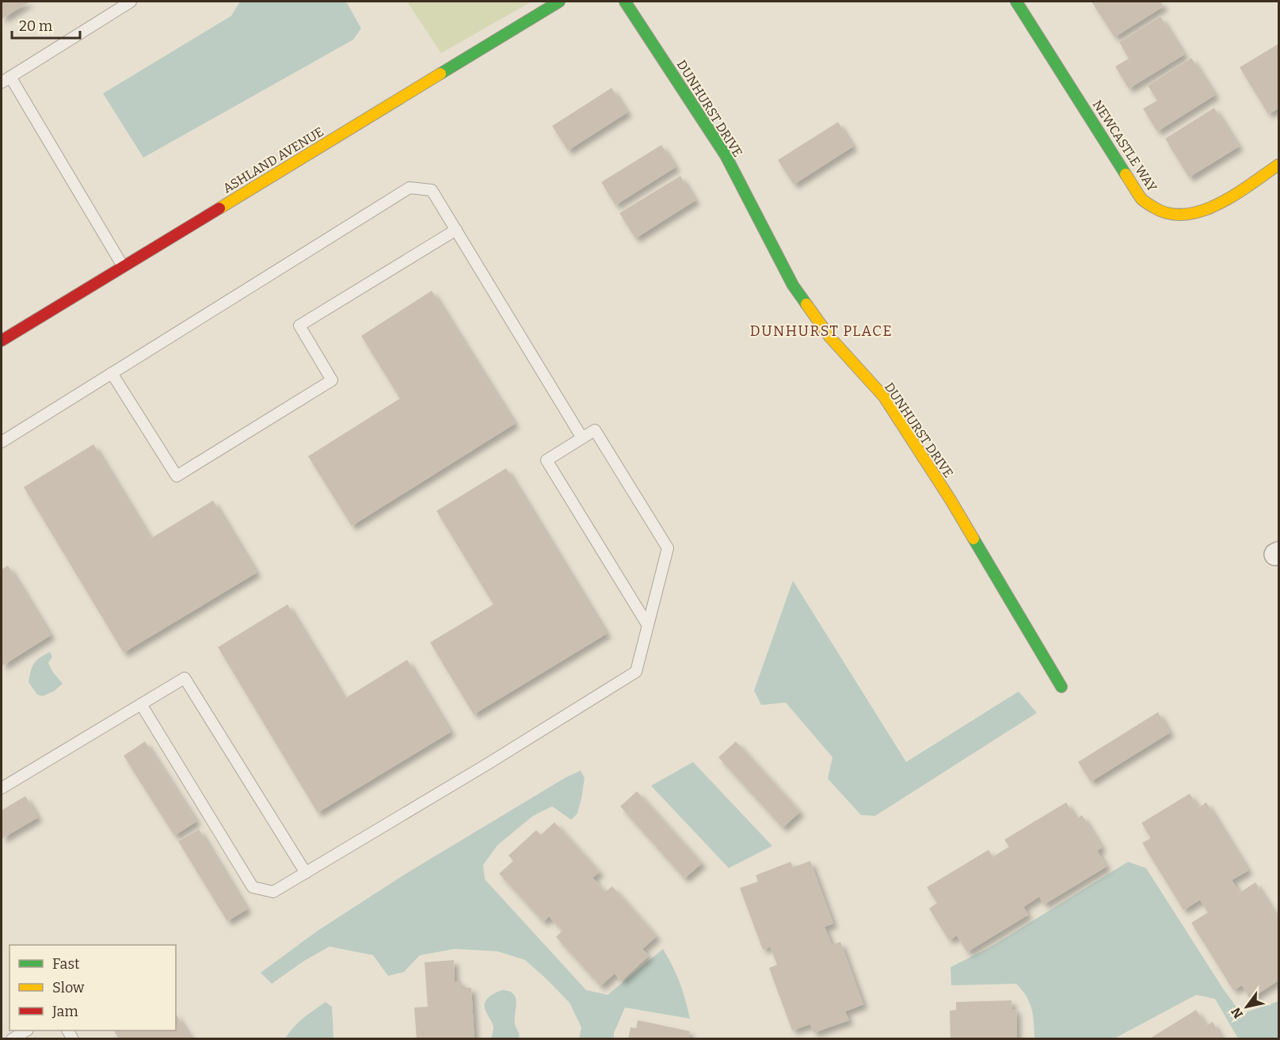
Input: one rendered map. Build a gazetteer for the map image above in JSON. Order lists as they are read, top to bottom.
{
  "streets": {
    "street": ["DUNHURST DRIVE", "NEWCASTLE WAY", "ASHLAND AVENUE"]
  },
  "districts": ["DUNHURST PLACE"],
  "legend": ["Fast", "Slow", "Jam"],
  "scale_bar": "20 m",
  "north": "bottom left"
}
